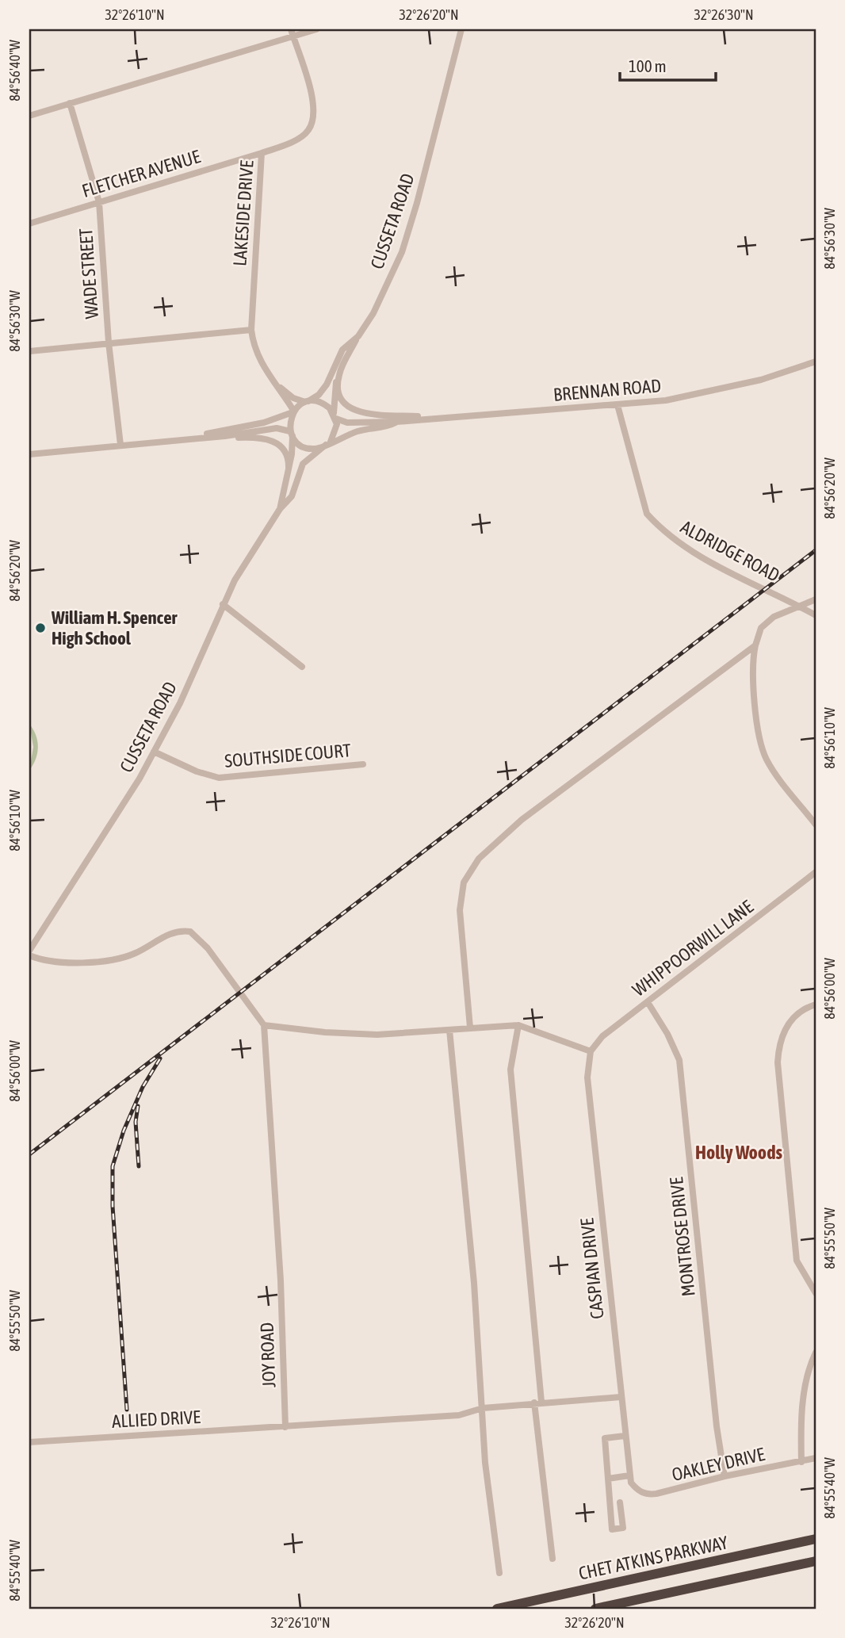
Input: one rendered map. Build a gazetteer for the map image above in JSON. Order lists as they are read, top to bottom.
{
  "streets": {
    "highway": ["CHET ATKINS PARKWAY"],
    "street": [
      "FLETCHER AVENUE",
      "LAKESIDE DRIVE",
      "CUSSETA ROAD",
      "WADE STREET",
      "BRENNAN ROAD",
      "ALDRIDGE ROAD",
      "SOUTHSIDE COURT",
      "WHIPPOORWILL LANE",
      "MONTROSE DRIVE",
      "CASPIAN DRIVE",
      "JOY ROAD",
      "ALLIED DRIVE",
      "OAKLEY DRIVE"
    ]
  },
  "crossings": [
    ["FLETCHER AVENUE", "LAKESIDE DRIVE"],
    ["FLETCHER AVENUE", "WADE STREET"],
    ["LAKESIDE DRIVE", "CUSSETA ROAD"],
    ["LAKESIDE DRIVE", "BRENNAN ROAD"],
    ["CUSSETA ROAD", "BRENNAN ROAD"],
    ["CUSSETA ROAD", "SOUTHSIDE COURT"],
    ["BRENNAN ROAD", "ALDRIDGE ROAD"],
    ["WHIPPOORWILL LANE", "MONTROSE DRIVE"],
    ["WHIPPOORWILL LANE", "CASPIAN DRIVE"],
    ["MONTROSE DRIVE", "OAKLEY DRIVE"],
    ["CASPIAN DRIVE", "OAKLEY DRIVE"],
    ["JOY ROAD", "ALLIED DRIVE"]
  ],
  "districts": ["Holly Woods"],
  "places": ["William H. Spencer High School"],
  "scale_bar": "100 m",
  "coordinates": [
    "32°26'10\"N",
    "32°26'20\"N",
    "32°26'30\"N",
    "84°56'40\"W",
    "84°56'30\"W",
    "84°56'20\"W",
    "84°56'10\"W",
    "84°56'00\"W",
    "84°55'50\"W",
    "84°55'40\"W"
  ]
}
